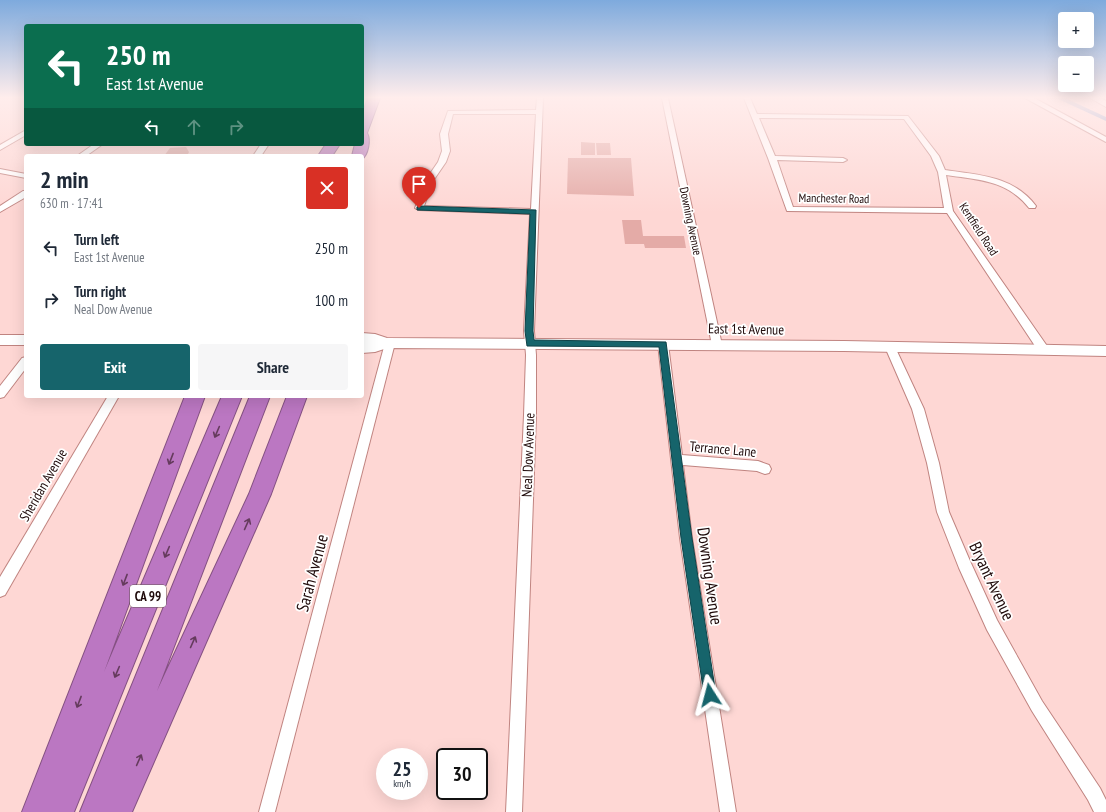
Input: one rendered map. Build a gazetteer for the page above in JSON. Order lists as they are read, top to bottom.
{
  "streets": {
    "highway": ["CA 99"],
    "street": [
      "Manchester Road",
      "Downing Avenue",
      "Kentfield Road",
      "East 1st Avenue",
      "Terrance Lane",
      "Neal Dow Avenue",
      "Sheridan Avenue",
      "Sarah Avenue",
      "Bryant Avenue"
    ]
  },
  "crossings": [
    ["Manchester Road", "Kentfield Road"],
    ["Downing Avenue", "East 1st Avenue"],
    ["Downing Avenue", "Terrance Lane"],
    ["Kentfield Road", "East 1st Avenue"],
    ["East 1st Avenue", "Neal Dow Avenue"],
    ["East 1st Avenue", "Sarah Avenue"],
    ["East 1st Avenue", "Bryant Avenue"]
  ],
  "page": {
    "map_buttons": ["+", "−"],
    "turn": ["250 m", "East 1st Avenue"],
    "heading": ["2 min", "630 m · 17:41"],
    "list": [
      {
        "name": "Turn left",
        "note": "East 1st Avenue",
        "value": "250 m"
      },
      {
        "name": "Turn right",
        "note": "Neal Dow Avenue",
        "value": "100 m"
      }
    ],
    "buttons": ["Exit", "Share"],
    "speed": "25 km/h",
    "limit": "30"
  }
}
